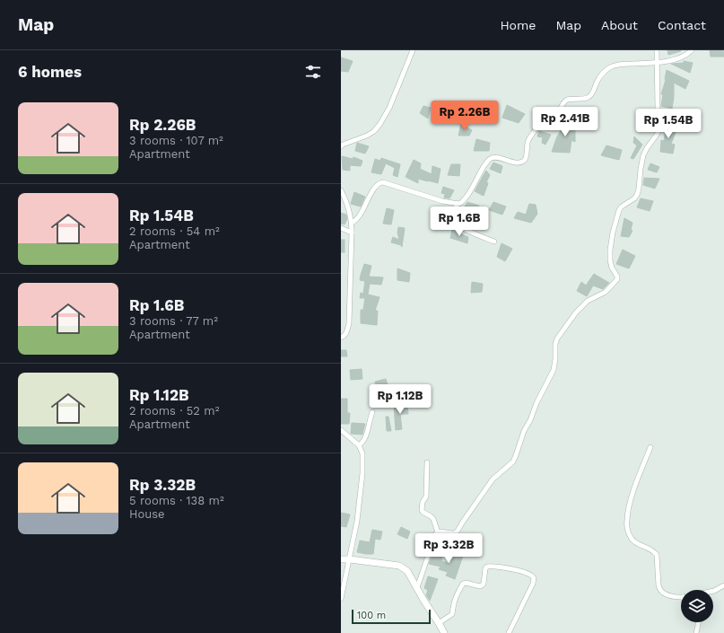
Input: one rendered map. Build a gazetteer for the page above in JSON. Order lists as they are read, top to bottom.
{
  "scale_bar": "100 m",
  "page": {
    "header": "Map",
    "nav": [
      "Home",
      "Map",
      "About",
      "Contact"
    ],
    "heading": "6 homes",
    "list": [
      {
        "name": "Rp 2.26B",
        "note": "3 rooms · 107 m² · Apartment"
      },
      {
        "name": "Rp 1.54B",
        "note": "2 rooms · 54 m² · Apartment"
      },
      {
        "name": "Rp 1.6B",
        "note": "3 rooms · 77 m² · Apartment"
      },
      {
        "name": "Rp 1.12B",
        "note": "2 rooms · 52 m² · Apartment"
      },
      {
        "name": "Rp 3.32B",
        "note": "5 rooms · 138 m² · House"
      }
    ],
    "price": [
      "Rp 2.26B",
      "Rp 2.41B",
      "Rp 1.54B",
      "Rp 1.6B",
      "Rp 1.12B",
      "Rp 3.32B"
    ],
    "scale": "100 m"
  }
}
